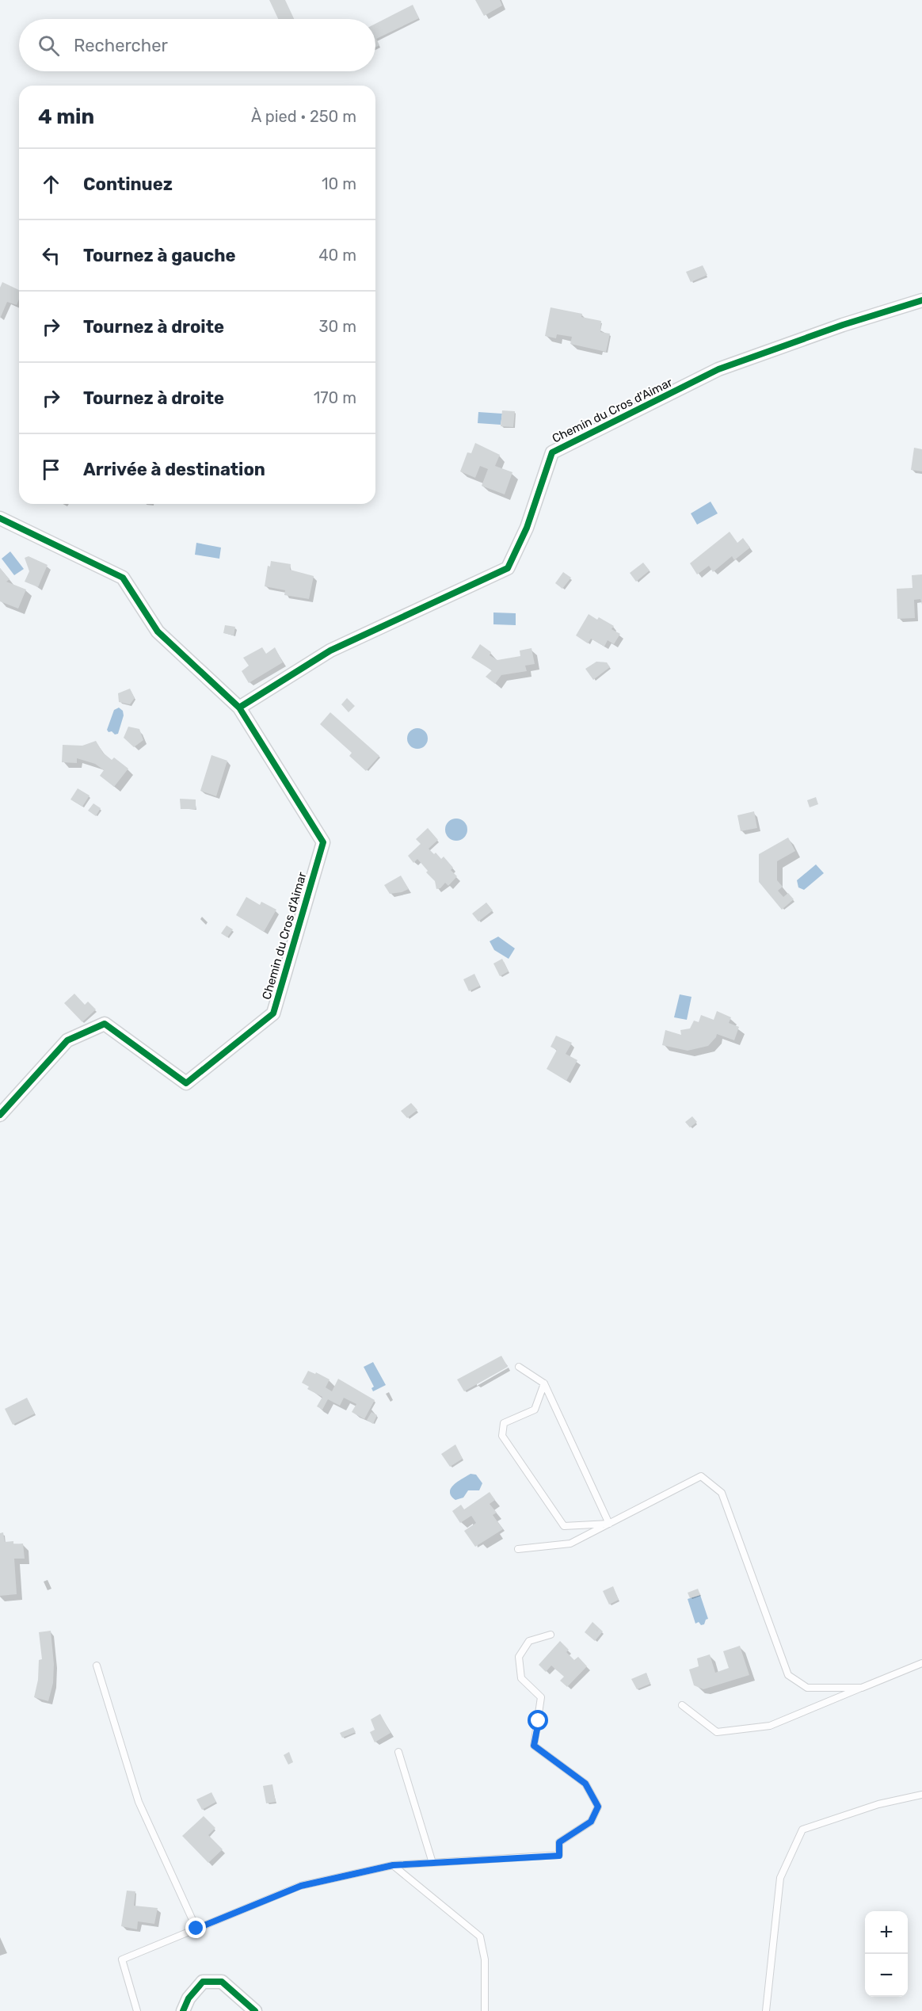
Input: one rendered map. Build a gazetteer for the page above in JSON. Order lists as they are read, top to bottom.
{
  "streets": {
    "street": ["Chemin du Cros d'Aimar"]
  },
  "page": {
    "search": "Rechercher",
    "heading": ["4 min", "À pied · 250 m"],
    "list": [
      ["Continuez", "10 m"],
      ["Tournez à gauche", "40 m"],
      ["Tournez à droite", "30 m"],
      ["Tournez à droite", "170 m"],
      "Arrivée à destination"
    ],
    "map_buttons": ["+", "−"]
  }
}
